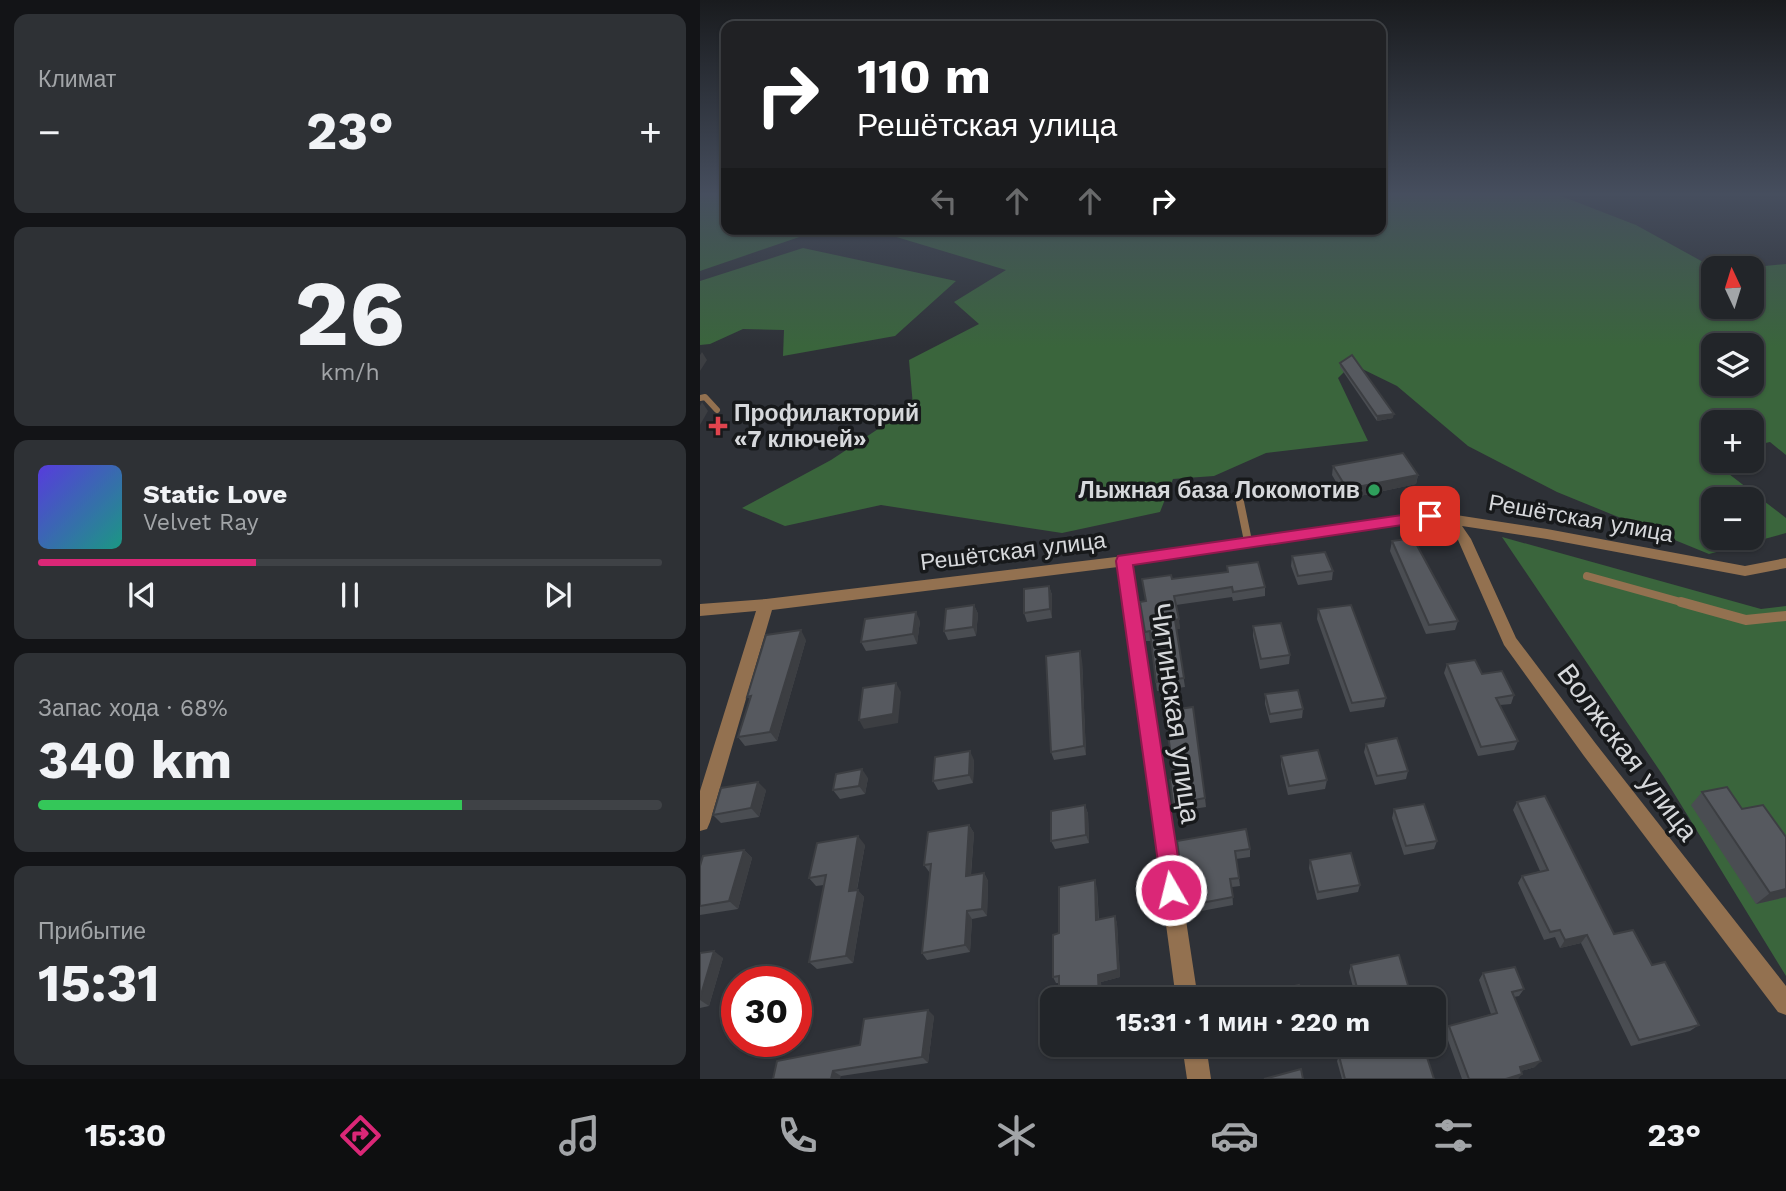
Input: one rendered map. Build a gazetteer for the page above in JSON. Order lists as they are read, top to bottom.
{
  "streets": {
    "street": ["Решётская улица", "Читинская улица", "Волжская улица"]
  },
  "crossings": [
    ["Решётская улица", "Читинская улица"],
    ["Решётская улица", "Волжская улица"]
  ],
  "places": {
    "health": ["Профилакторий «7 ключей»"],
    "other": ["Лыжная база Локомотив"]
  },
  "north": "top",
  "page": {
    "tile": [
      "Климат",
      ["26", "km/h"],
      ["Запас хода · 68%", "340 km"],
      ["Прибытие", "15:31"]
    ],
    "turn": ["110 m", "Решётская улица"],
    "heat": ["−", "23°", "+"],
    "map_buttons": ["+", "−"],
    "song": ["Static Love", "Velvet Ray"],
    "limit": "30",
    "trip": "15:31 · 1 мин · 220 m",
    "tabs": ["15:30", "23°"]
  }
}
